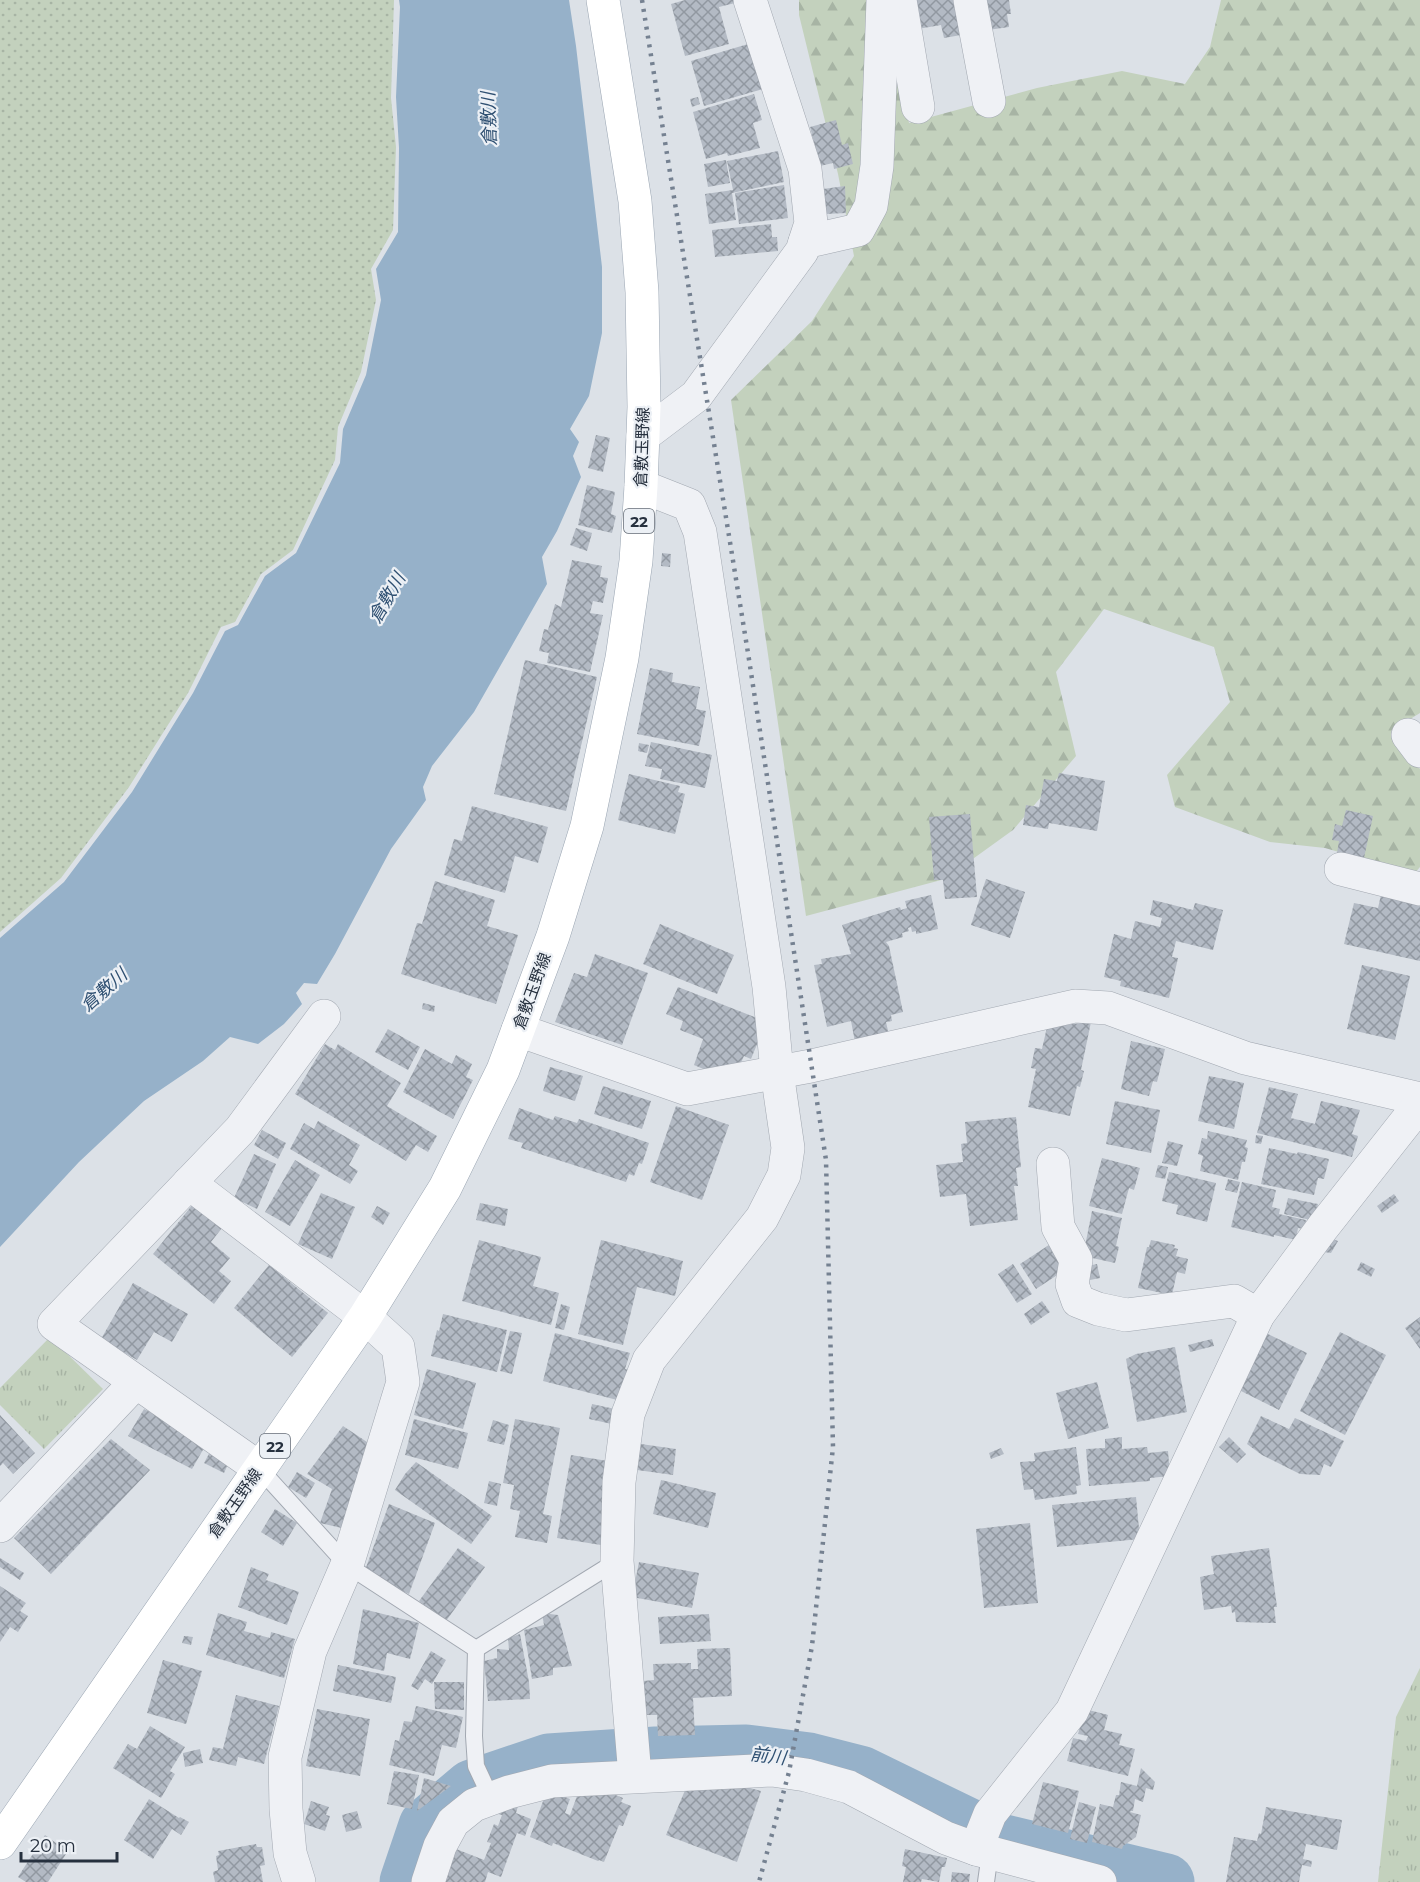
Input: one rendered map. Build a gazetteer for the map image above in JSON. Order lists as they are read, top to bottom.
{
  "streets": {
    "main road": ["倉敷玉野線", "22"]
  },
  "water": ["倉敷川", "前川"],
  "scale_bar": "20 m"
}
